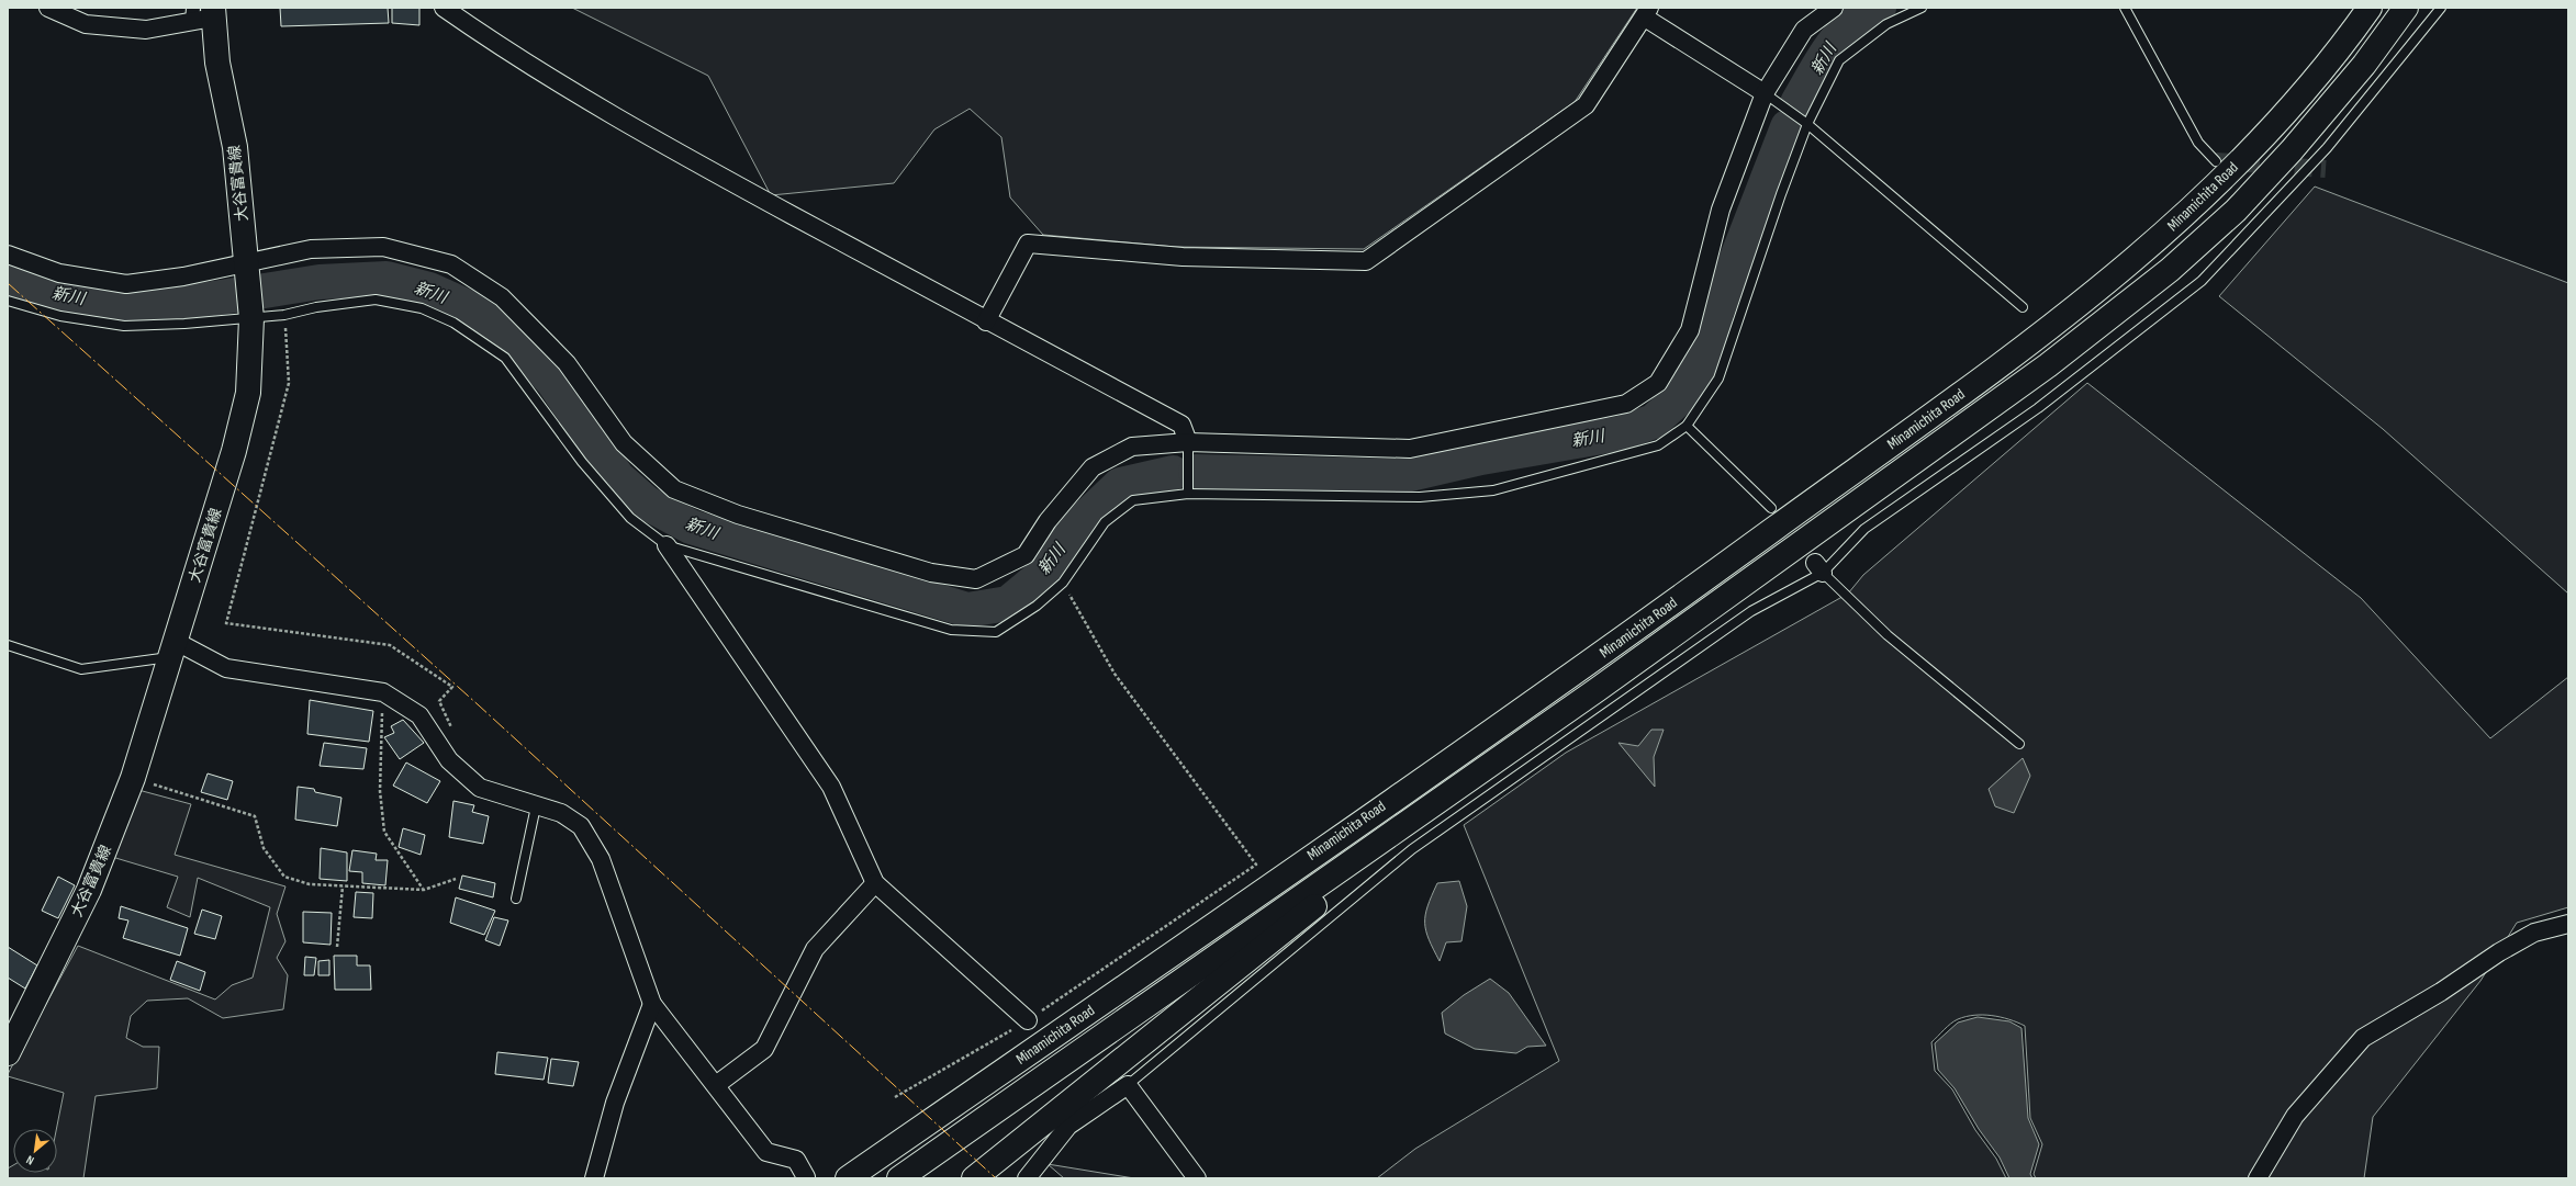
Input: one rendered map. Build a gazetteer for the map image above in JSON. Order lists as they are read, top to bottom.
{
  "streets": {
    "main road": ["大谷富貴線", "Minamichita Road"]
  },
  "water": ["新川"],
  "north": "bottom left"
}
